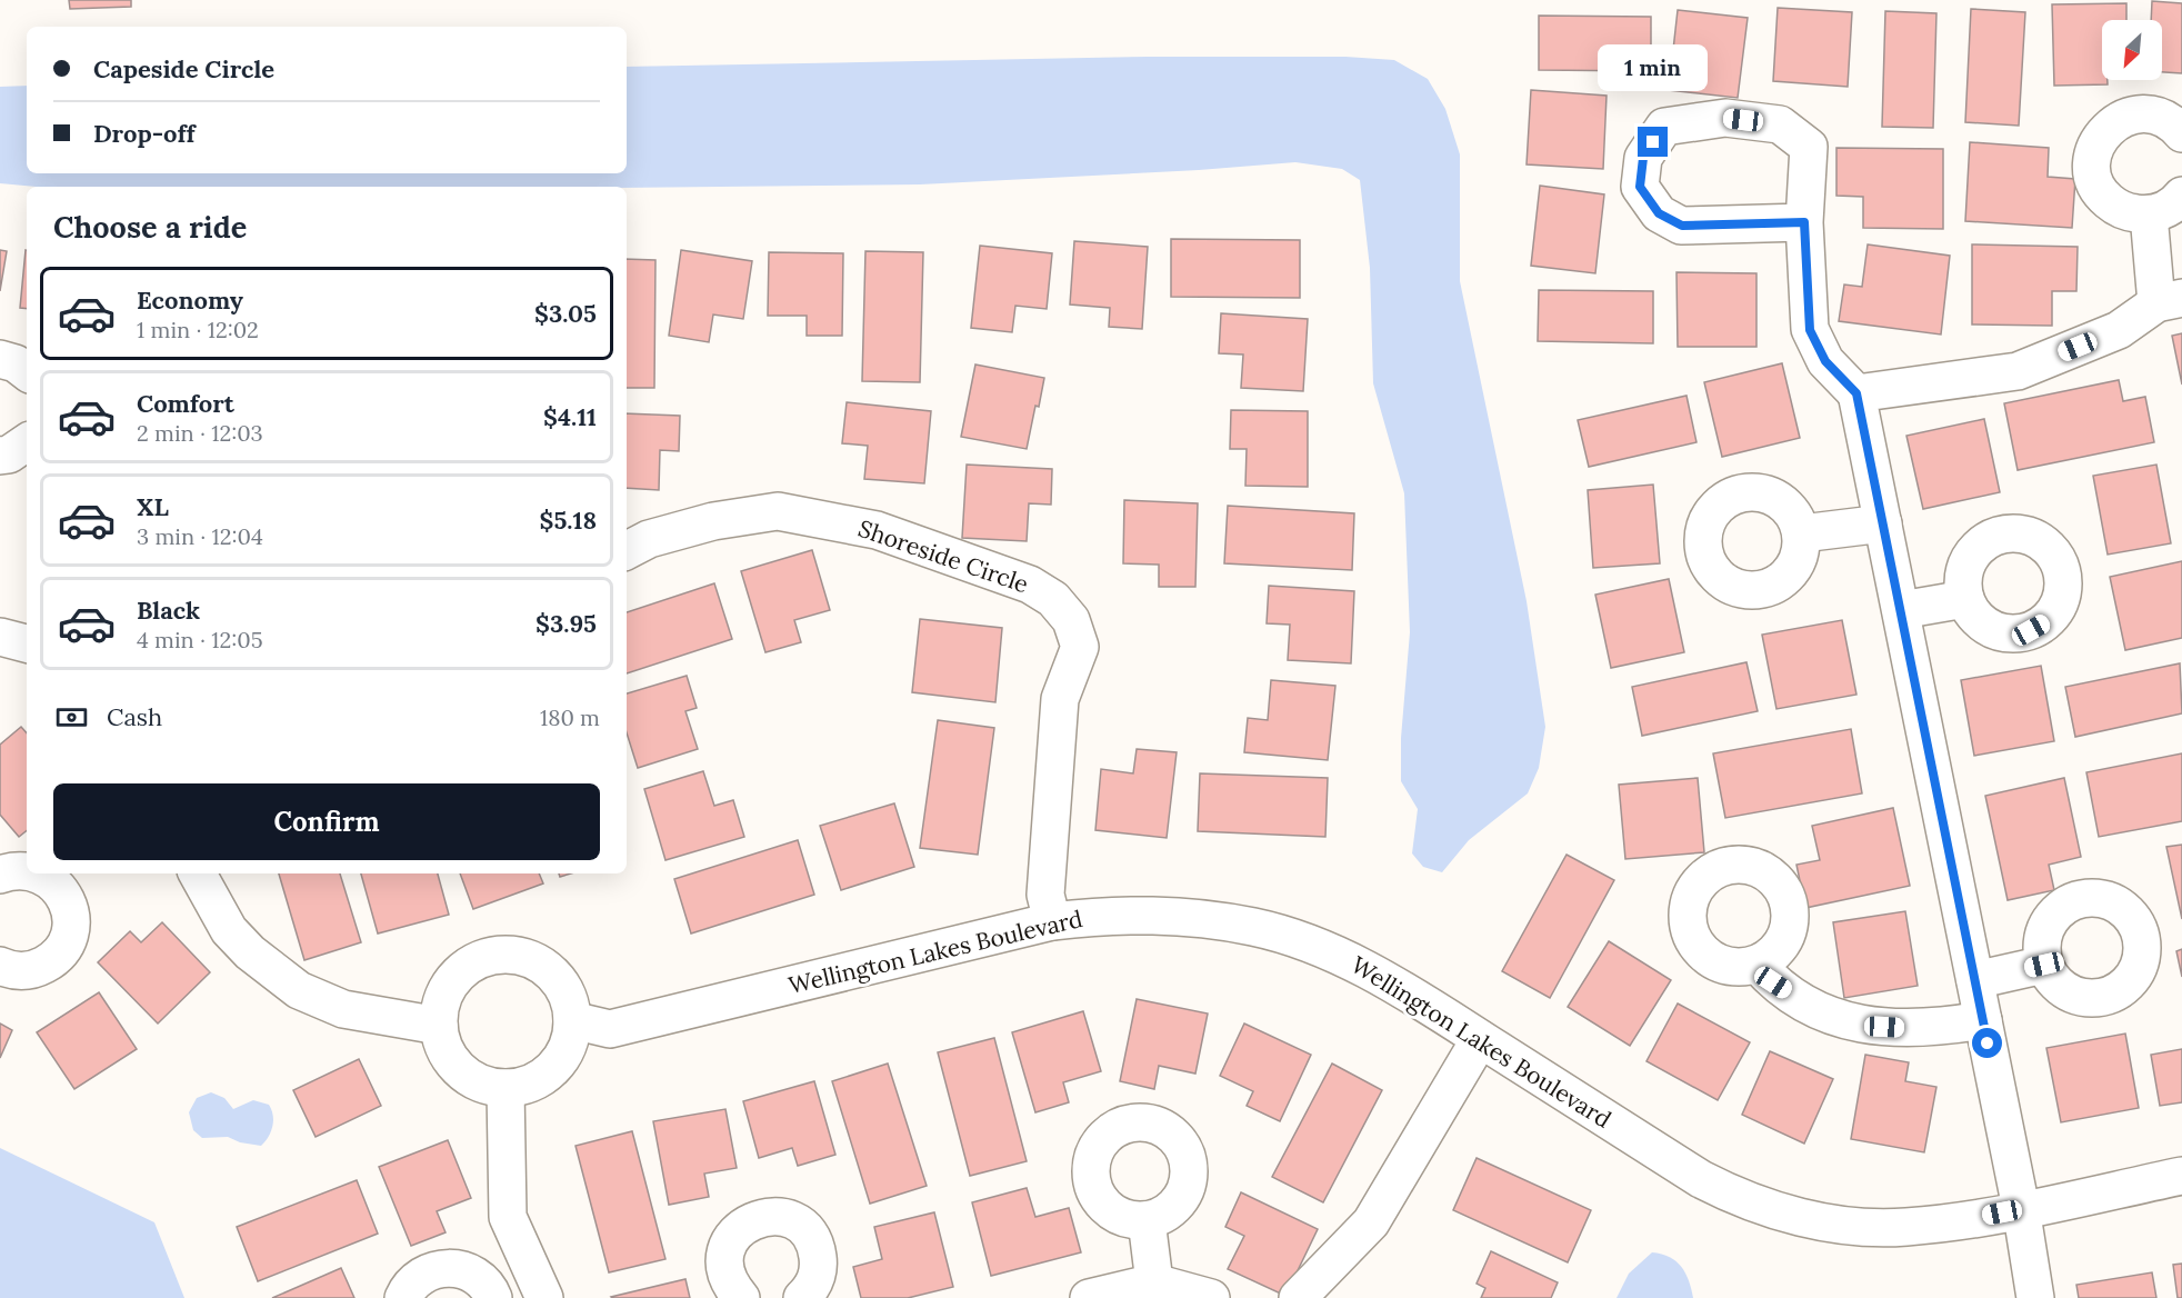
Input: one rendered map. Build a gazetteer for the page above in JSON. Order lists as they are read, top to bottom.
{
  "streets": {
    "street": ["Shoreside Circle", "Wellington Lakes Boulevard"]
  },
  "crossings": [
    ["Shoreside Circle", "Wellington Lakes Boulevard"]
  ],
  "north": "bottom left",
  "page": {
    "banner": ["Capeside Circle", "Drop-off"],
    "bubble": "1 min",
    "heading": "Choose a ride",
    "list": [
      {
        "name": "Economy",
        "note": "1 min · 12:02",
        "value": "$3.05"
      },
      {
        "name": "Comfort",
        "note": "2 min · 12:03",
        "value": "$4.11"
      },
      {
        "name": "XL",
        "note": "3 min · 12:04",
        "value": "$5.18"
      },
      {
        "name": "Black",
        "note": "4 min · 12:05",
        "value": "$3.95"
      }
    ],
    "pay": ["Cash", "180 m"],
    "buttons": "Confirm"
  }
}
